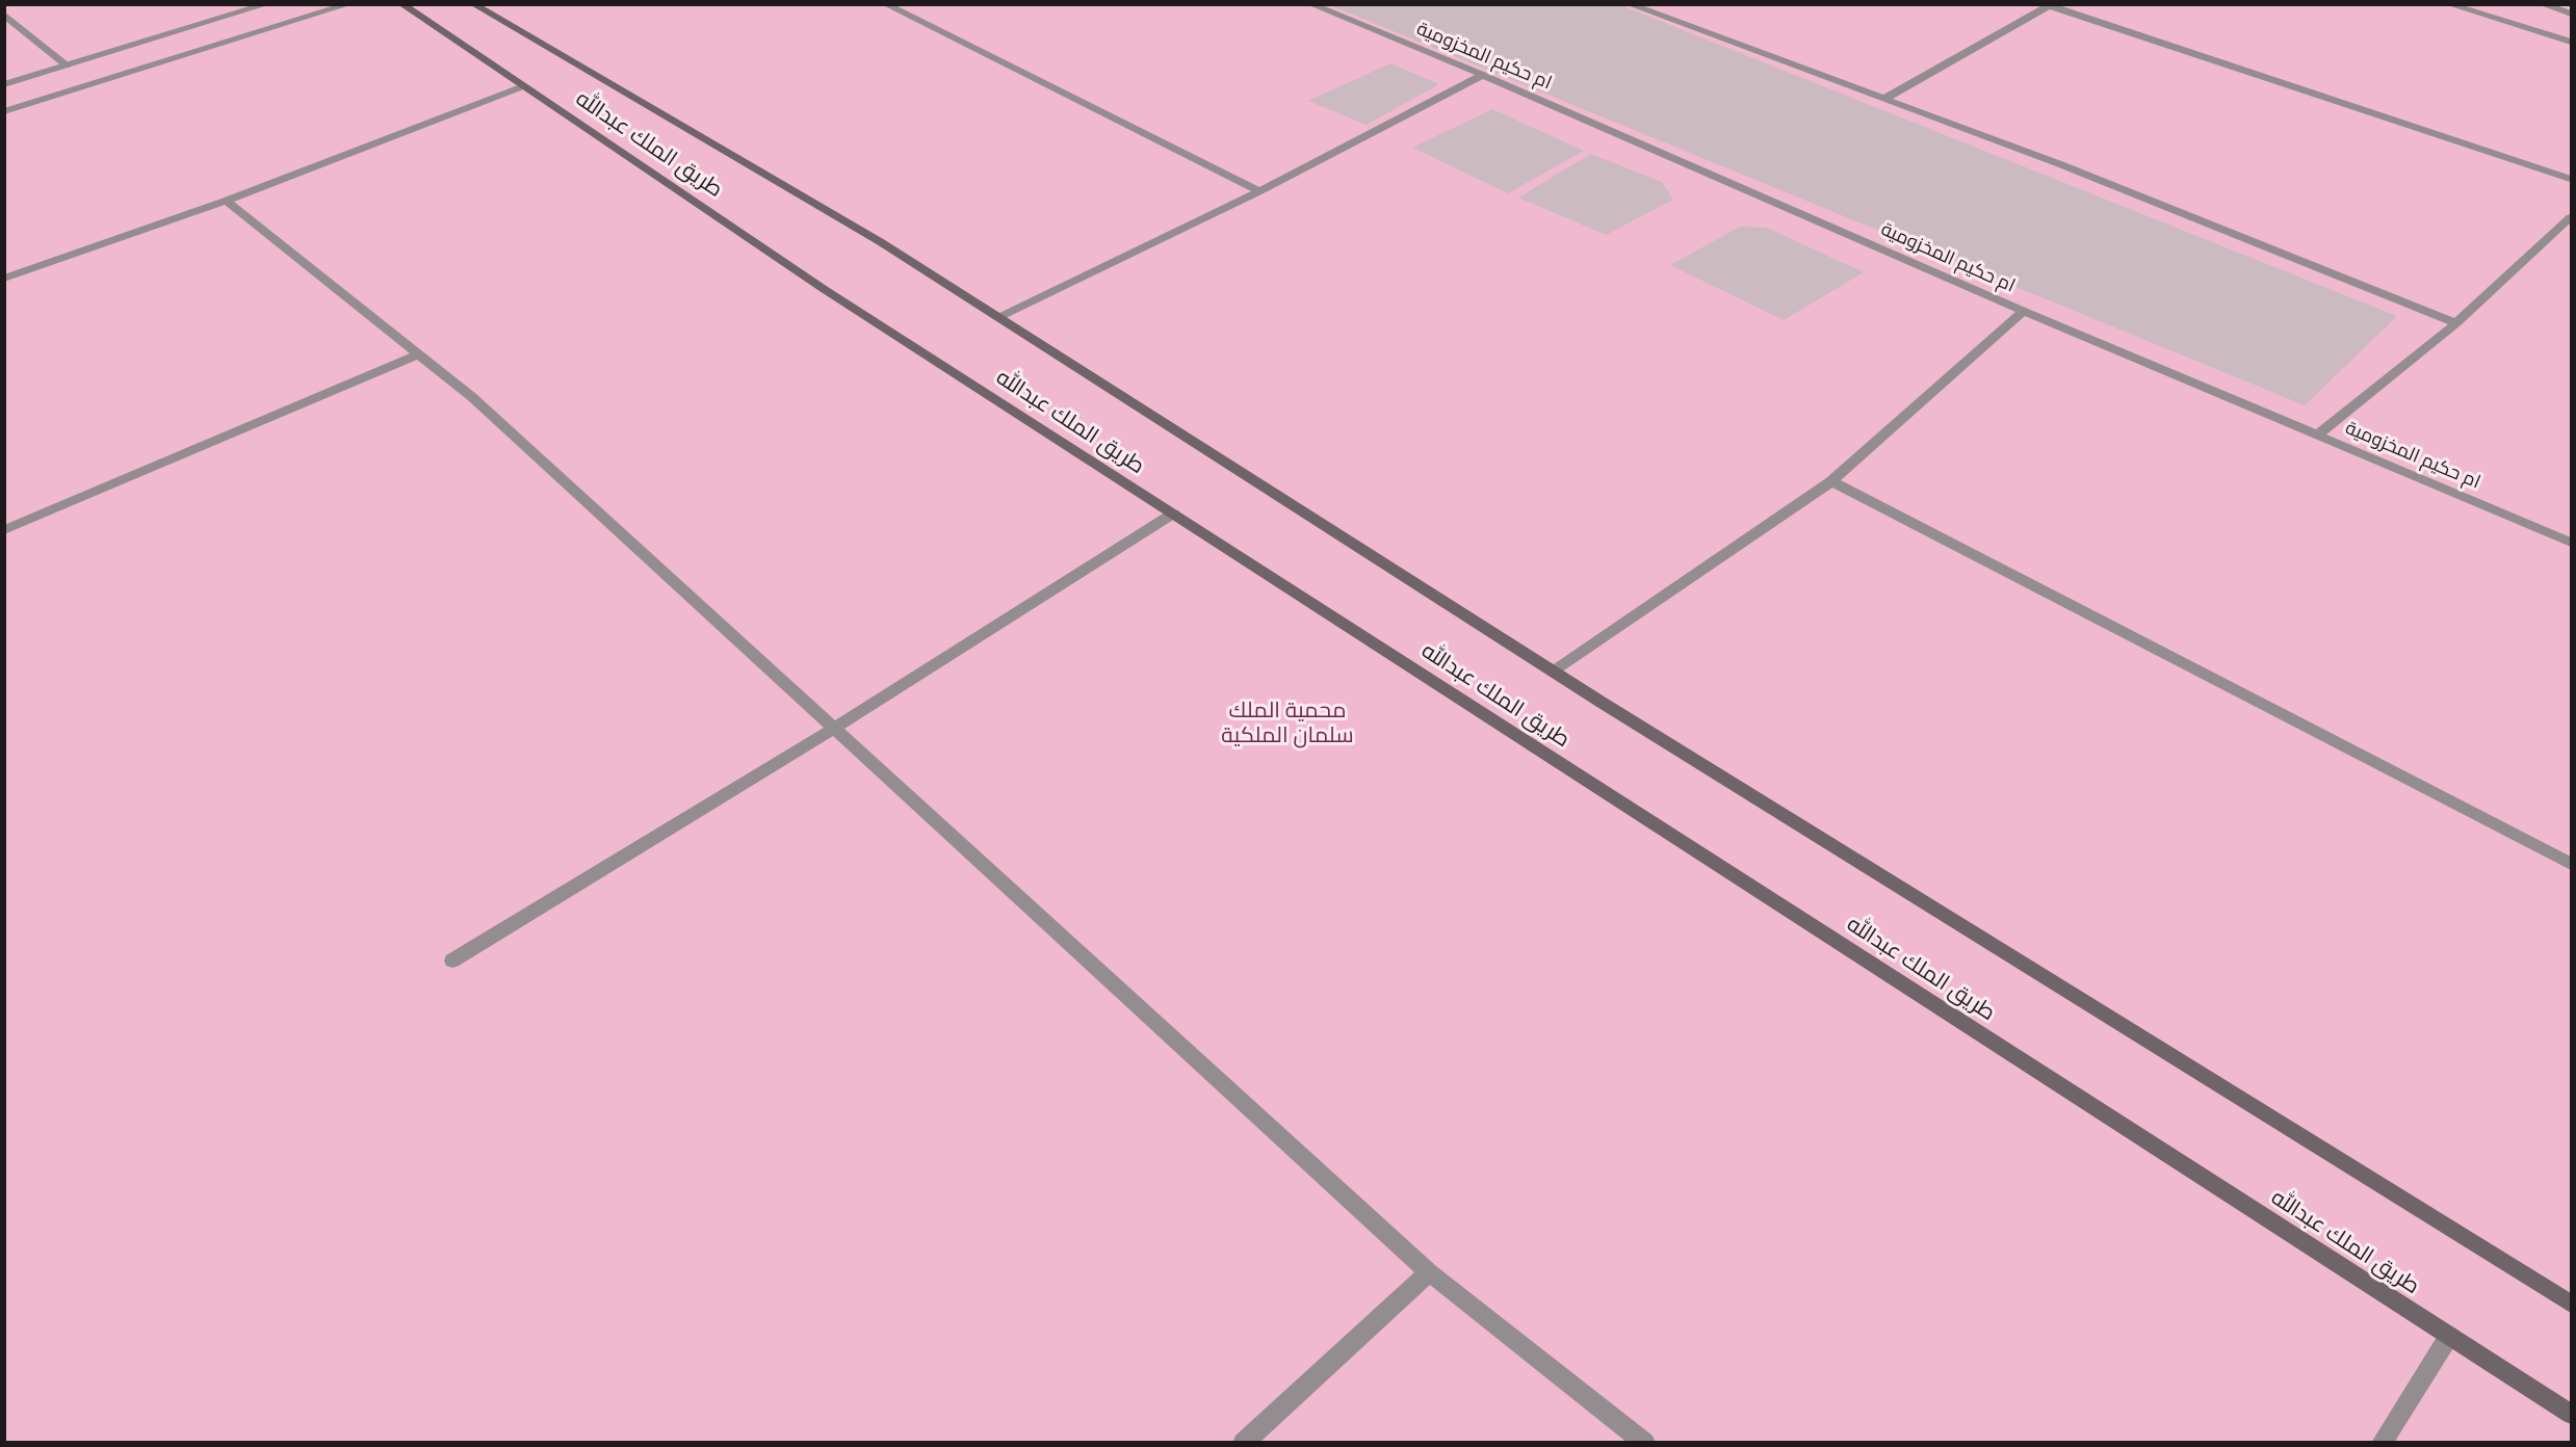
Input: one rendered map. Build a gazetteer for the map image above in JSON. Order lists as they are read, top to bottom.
{
  "streets": {
    "main road": ["طريق الملك عبدالله"],
    "street": ["ام حكيم المخزومية"]
  },
  "parks": ["محمية الملك سلمان الملكية"]
}
